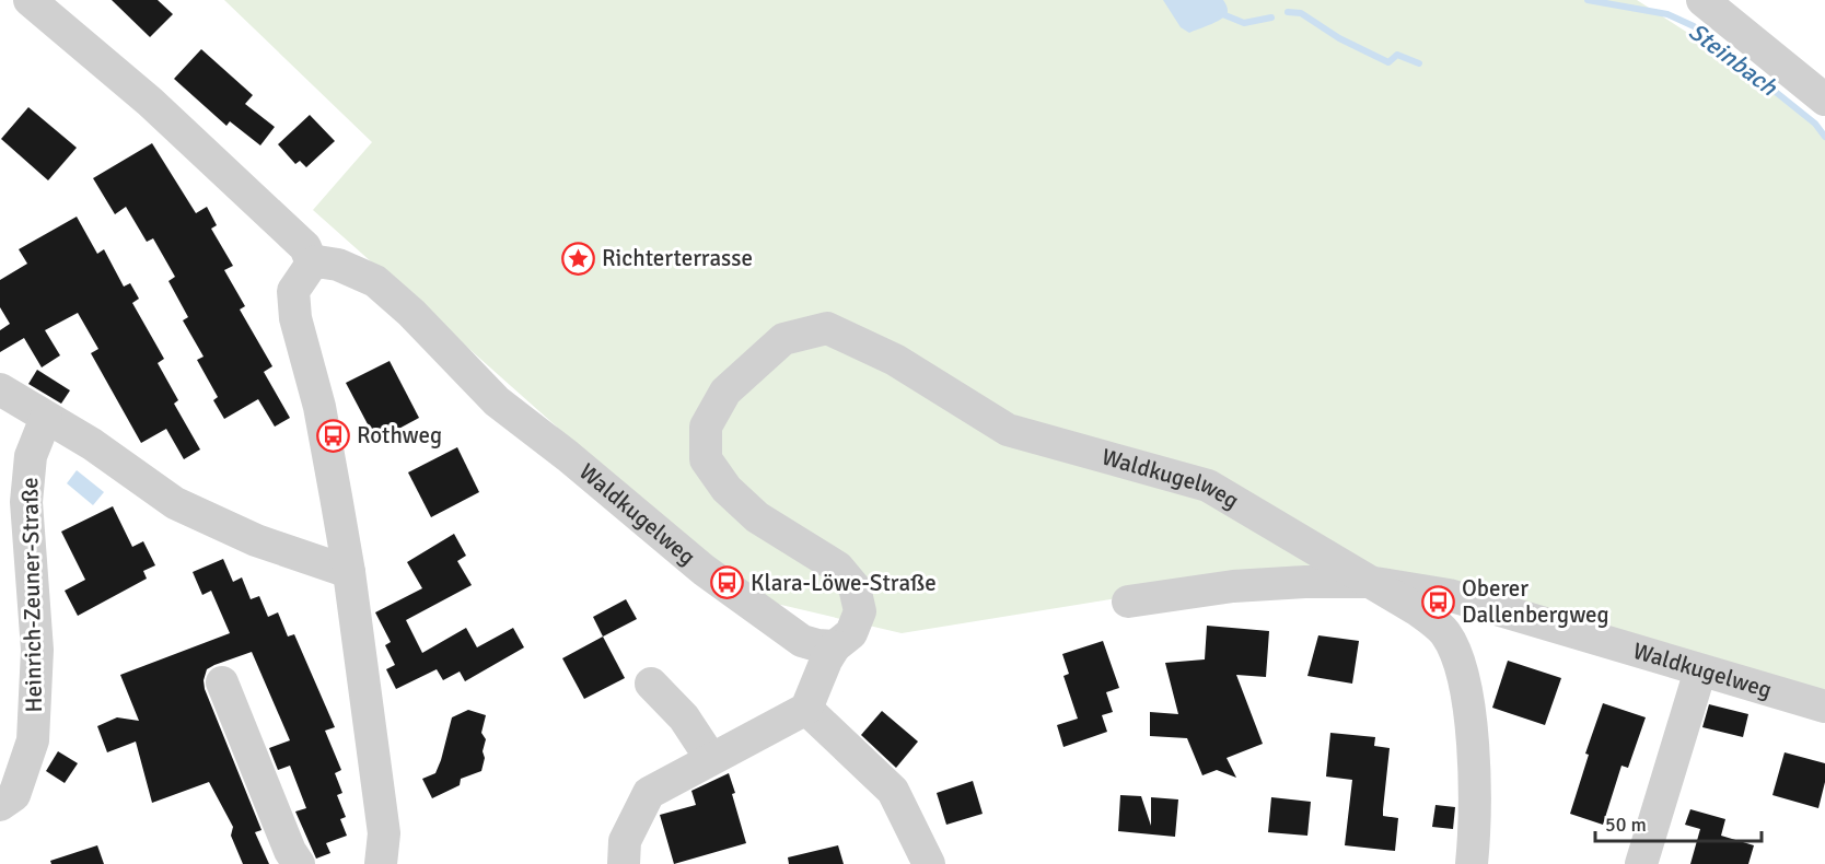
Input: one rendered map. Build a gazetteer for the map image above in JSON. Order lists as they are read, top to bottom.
{
  "streets": {
    "street": ["Waldkugelweg", "Heinrich-Zeuner-Straße"]
  },
  "water": ["Steinbach"],
  "places": {
    "place": ["Richterterrasse"],
    "bus stop": ["Rothweg", "Klara-Löwe-Straße", "Oberer Dallenbergweg"]
  },
  "scale_bar": "50 m"
}
